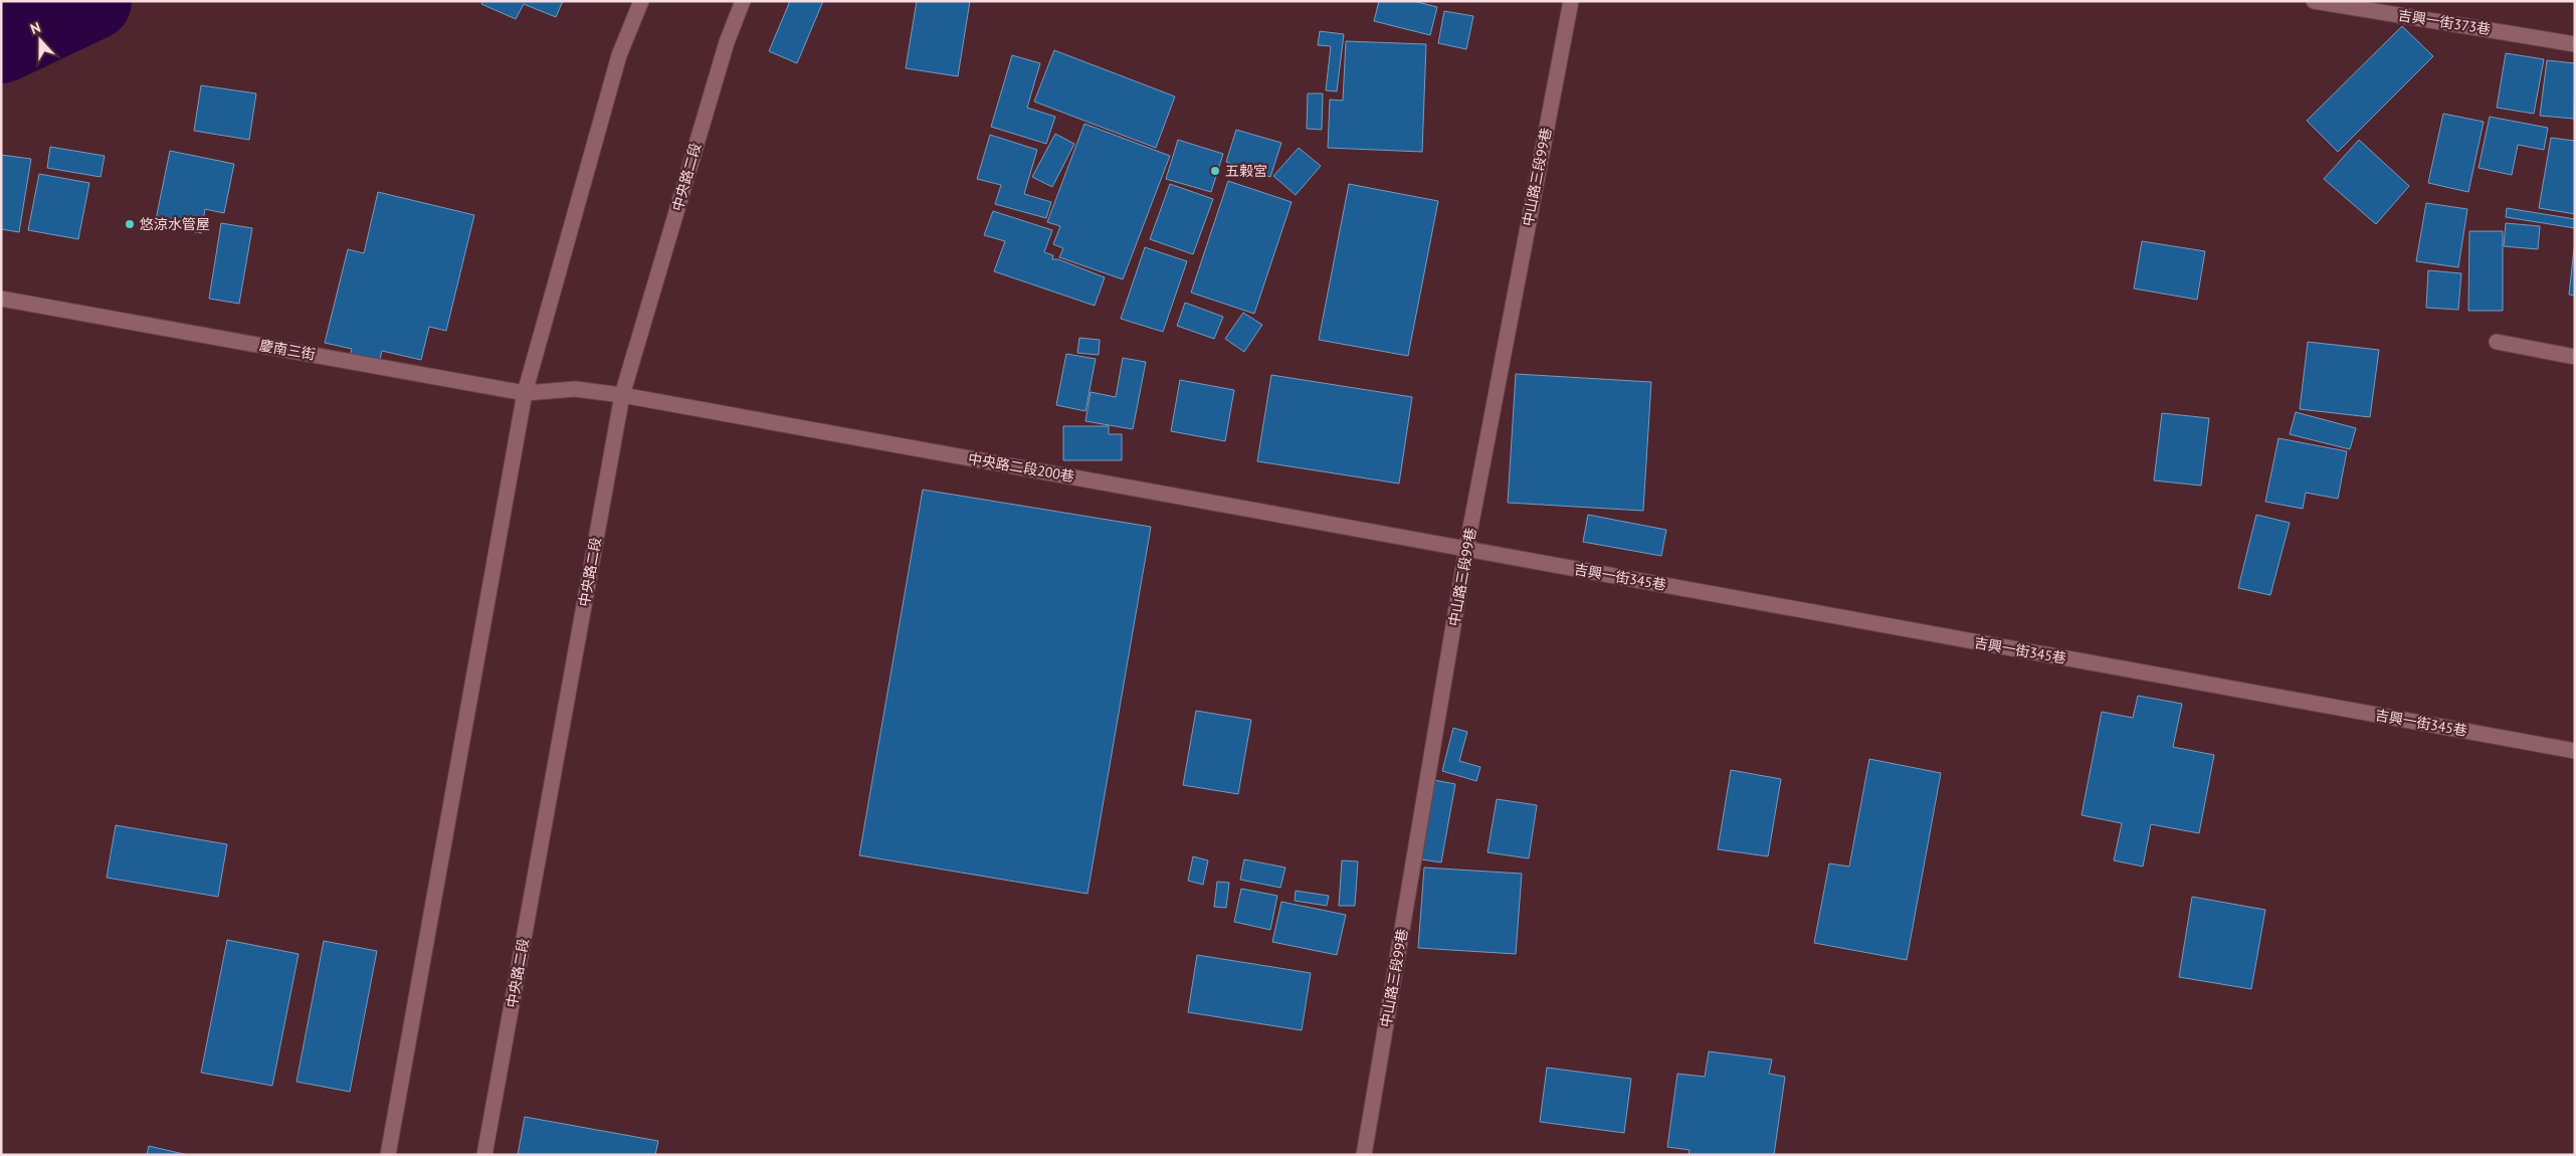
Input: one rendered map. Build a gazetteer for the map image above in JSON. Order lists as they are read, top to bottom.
{
  "streets": {
    "street": [
      "吉興一街373巷",
      "中央路二段",
      "中山路三段99巷",
      "慶南三街",
      "中央路二段200巷",
      "吉興一街345巷"
    ]
  },
  "crossings": [
    ["中央路二段", "中央路二段200巷"],
    ["中山路三段99巷", "中央路二段200巷"],
    ["中山路三段99巷", "吉興一街345巷"],
    ["慶南三街", "中央路二段200巷"],
    ["中央路二段200巷", "吉興一街345巷"]
  ],
  "places": ["五榖宮", "悠涼水管屋"],
  "north": "top"
}
